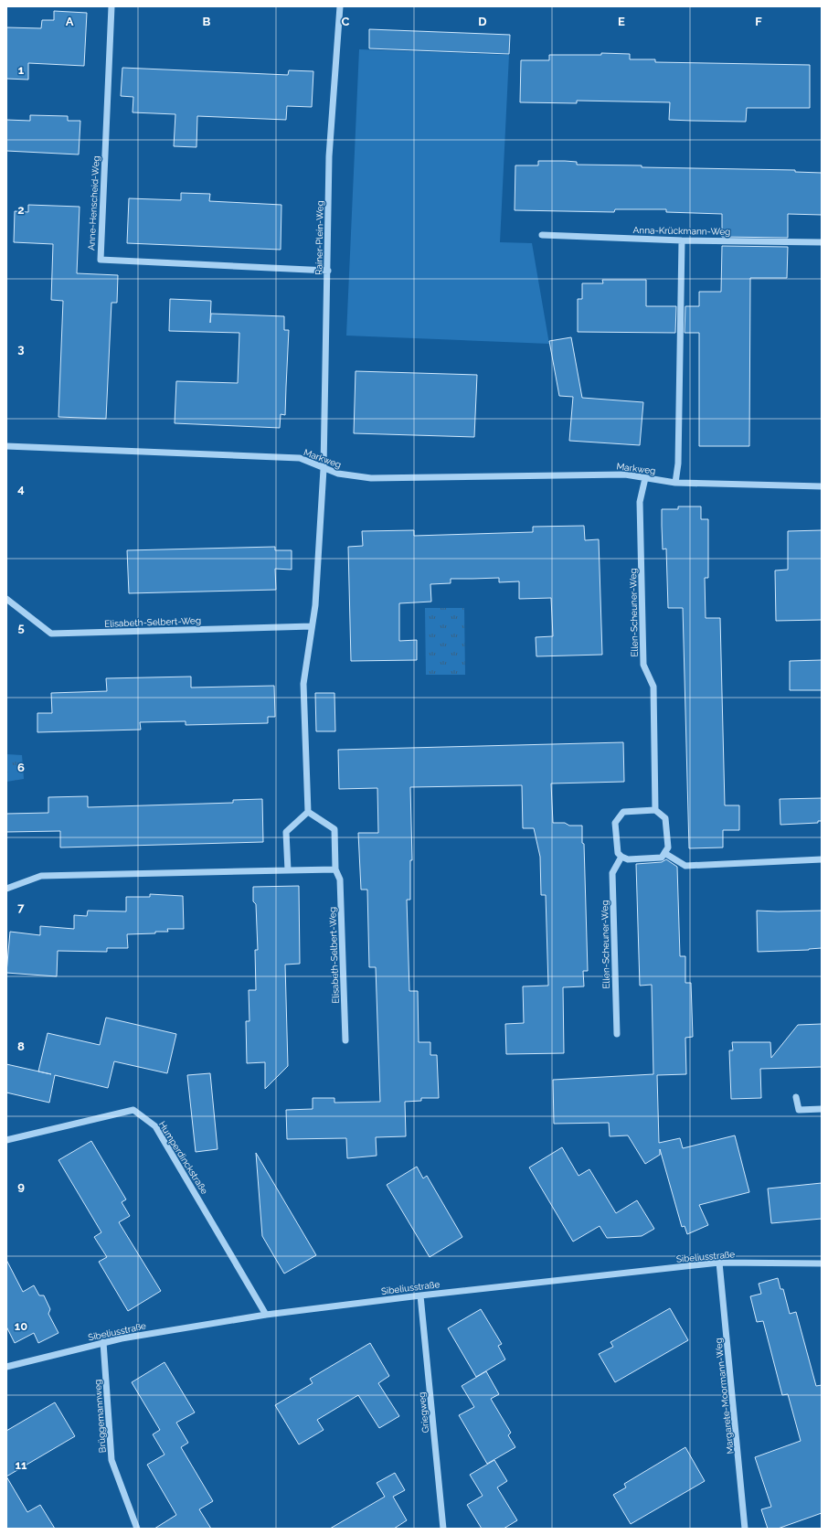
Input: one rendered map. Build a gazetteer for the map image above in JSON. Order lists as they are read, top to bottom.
{
  "streets": {
    "street": [
      "Anne-Henscheid-Weg",
      "Anna-Krückmann-Weg",
      "Rainer-Plein-Weg",
      "Markweg",
      "Ellen-Scheuner-Weg",
      "Elisabeth-Selbert-Weg",
      "Humperdinckstraße",
      "Sibeliusstraße",
      "Margarete-Moormann-Weg",
      "Griegweg",
      "Brüggemannweg"
    ]
  },
  "crossings": [
    ["Anne-Henscheid-Weg", "Rainer-Plein-Weg"],
    ["Rainer-Plein-Weg", "Markweg"],
    ["Markweg", "Ellen-Scheuner-Weg"],
    ["Humperdinckstraße", "Sibeliusstraße"],
    ["Sibeliusstraße", "Margarete-Moormann-Weg"],
    ["Sibeliusstraße", "Griegweg"],
    ["Sibeliusstraße", "Brüggemannweg"]
  ],
  "grid": {
    "columns": [
      "A",
      "B",
      "C",
      "D",
      "E",
      "F"
    ],
    "rows": [
      "1",
      "2",
      "3",
      "4",
      "5",
      "6",
      "7",
      "8",
      "9",
      "10",
      "11"
    ]
  }
}
